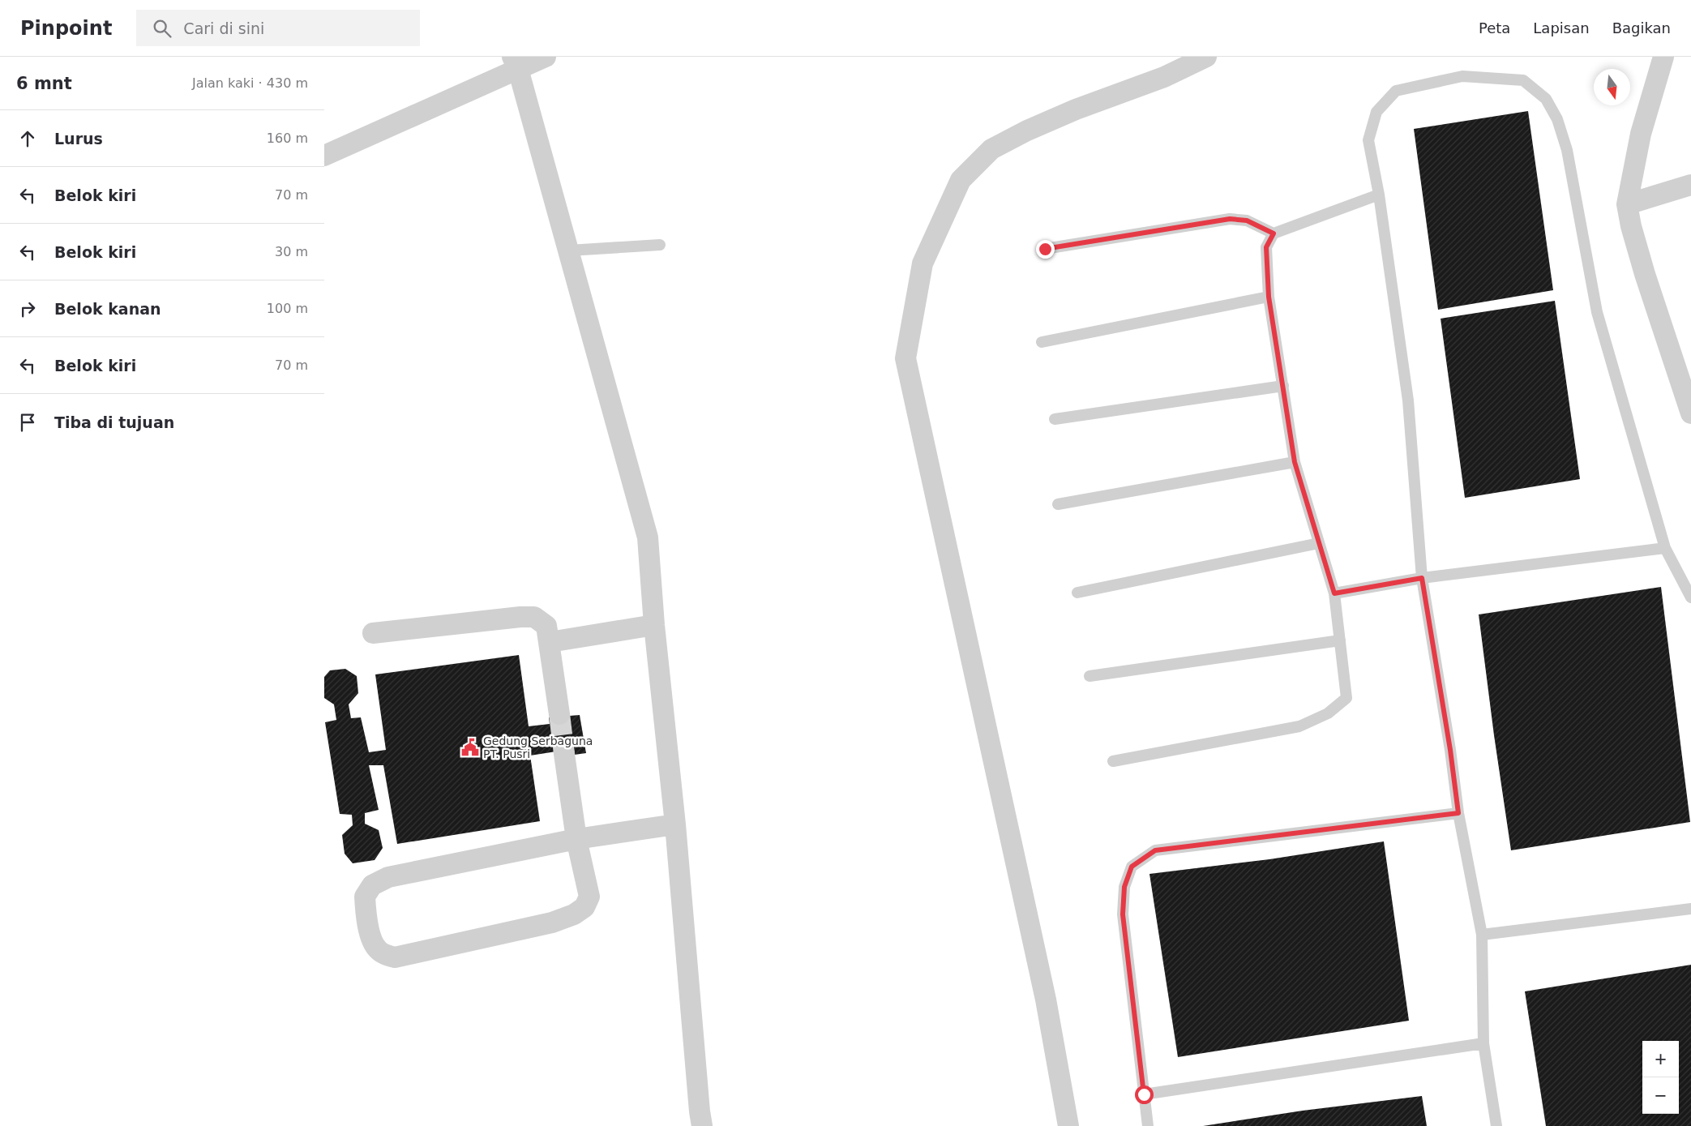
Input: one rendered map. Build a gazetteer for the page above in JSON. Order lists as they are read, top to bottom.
{
  "places": {
    "public building": ["Gedung Serbaguna PT. Pusri"]
  },
  "north": "bottom",
  "page": {
    "header": "Pinpoint",
    "search": "Cari di sini",
    "nav": ["Peta", "Lapisan", "Bagikan"],
    "heading": ["6 mnt", "Jalan kaki · 430 m"],
    "list": [
      ["Lurus", "160 m"],
      ["Belok kiri", "70 m"],
      ["Belok kiri", "30 m"],
      ["Belok kanan", "100 m"],
      ["Belok kiri", "70 m"],
      "Tiba di tujuan"
    ],
    "map_buttons": ["+", "−"]
  }
}
